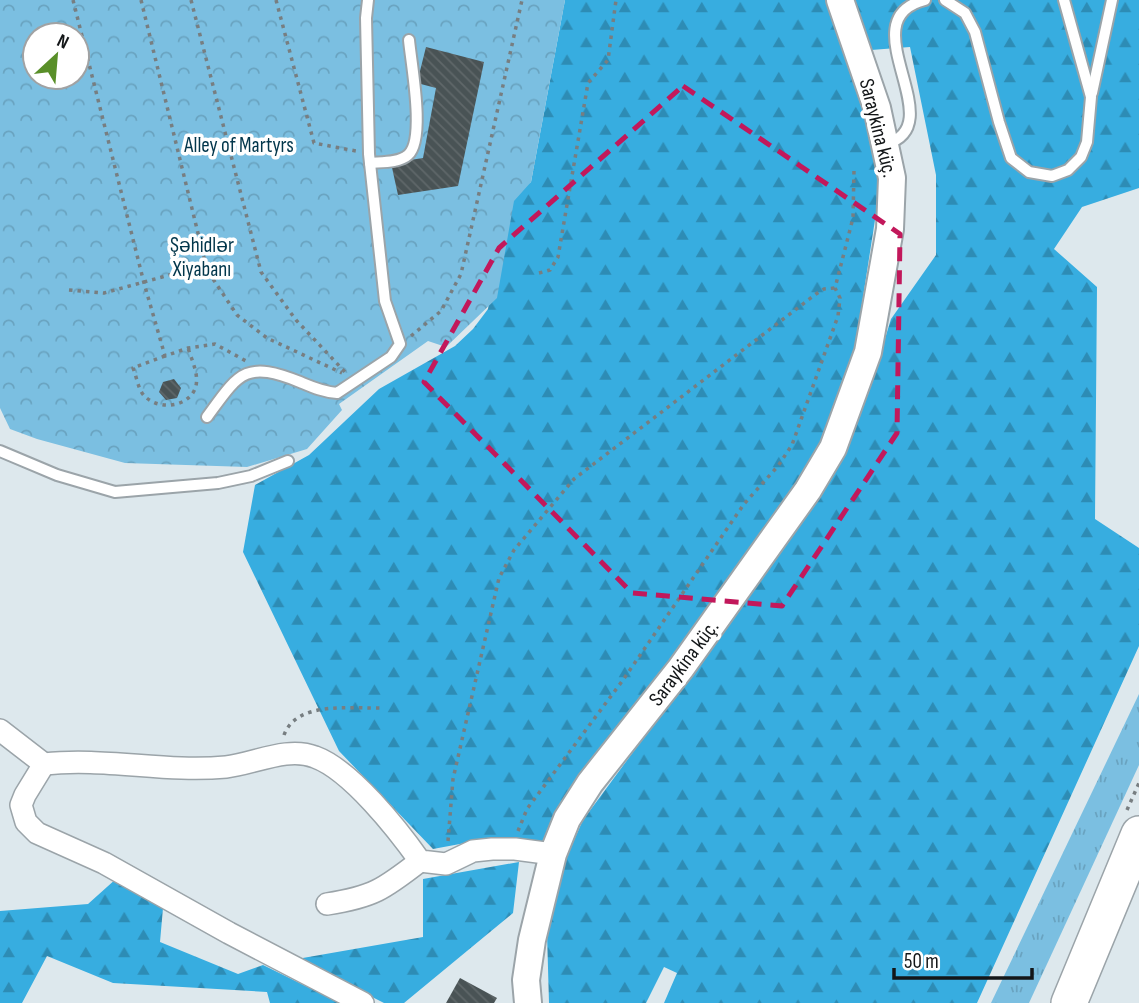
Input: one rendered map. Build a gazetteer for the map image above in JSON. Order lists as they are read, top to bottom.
{
  "streets": {
    "street": ["Saraykina küç."]
  },
  "parks": ["Alley of Martyrs", "Şəhidlər Xiyabanı"],
  "scale_bar": "50 m",
  "north": "top right"
}
